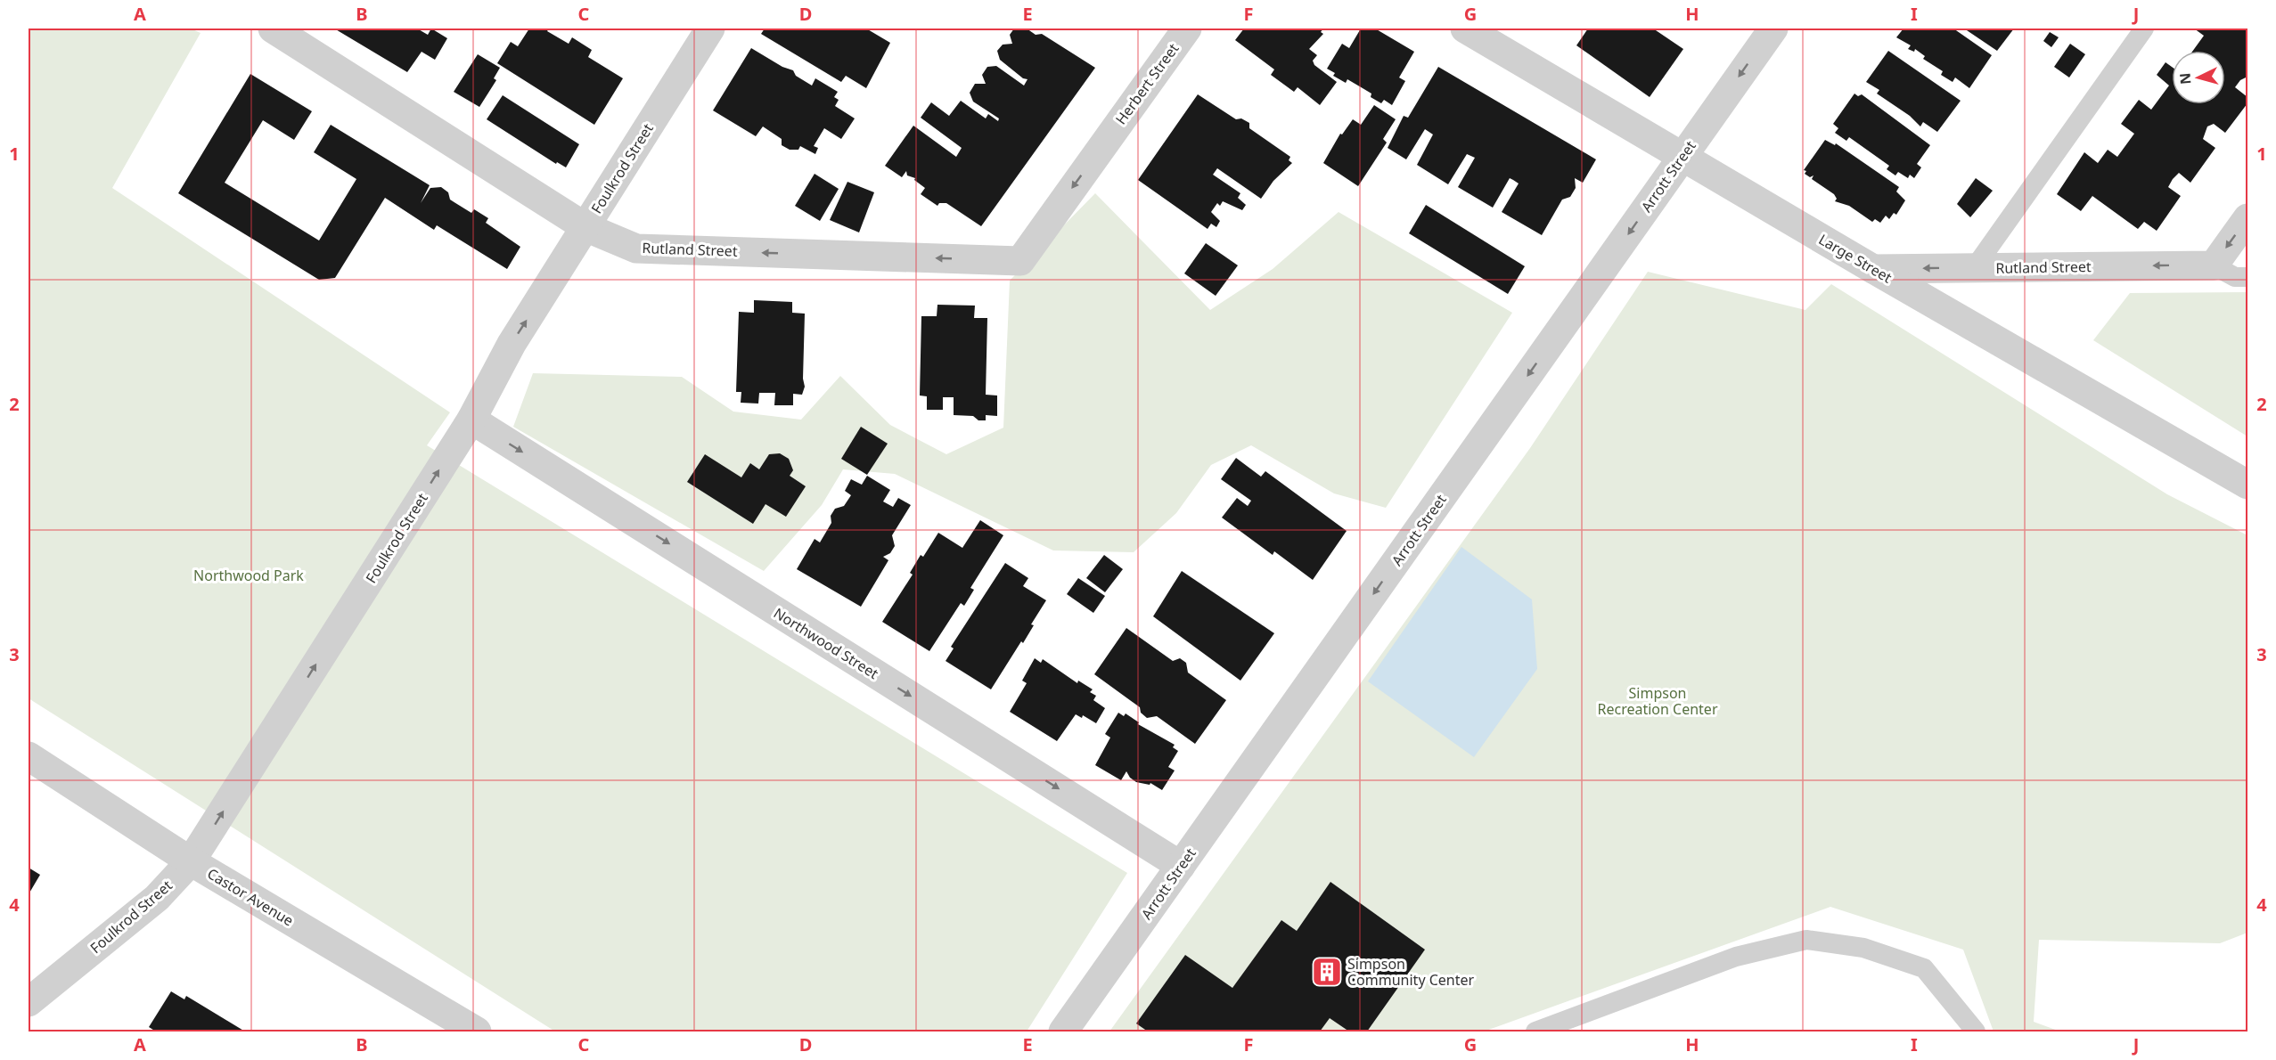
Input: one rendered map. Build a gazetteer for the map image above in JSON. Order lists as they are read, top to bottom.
{
  "streets": {
    "street": [
      "Herbert Street",
      "Foulkrod Street",
      "Arrott Street",
      "Rutland Street",
      "Large Street",
      "Northwood Street",
      "Castor Avenue"
    ]
  },
  "crossings": [
    ["Herbert Street", "Rutland Street"],
    ["Foulkrod Street", "Rutland Street"],
    ["Foulkrod Street", "Northwood Street"],
    ["Foulkrod Street", "Castor Avenue"],
    ["Arrott Street", "Large Street"],
    ["Arrott Street", "Northwood Street"],
    ["Rutland Street", "Large Street"]
  ],
  "one_way": [
    "Foulkrod Street",
    "Arrott Street",
    "Rutland Street",
    "Northwood Street"
  ],
  "parks": ["Northwood Park", "Simpson Recreation Center"],
  "places": {
    "building": ["Simpson Community Center"]
  },
  "north": "left",
  "grid": {
    "columns": [
      "A",
      "B",
      "C",
      "D",
      "E",
      "F",
      "G",
      "H",
      "I",
      "J"
    ],
    "rows": [
      "1",
      "2",
      "3",
      "4"
    ]
  }
}
